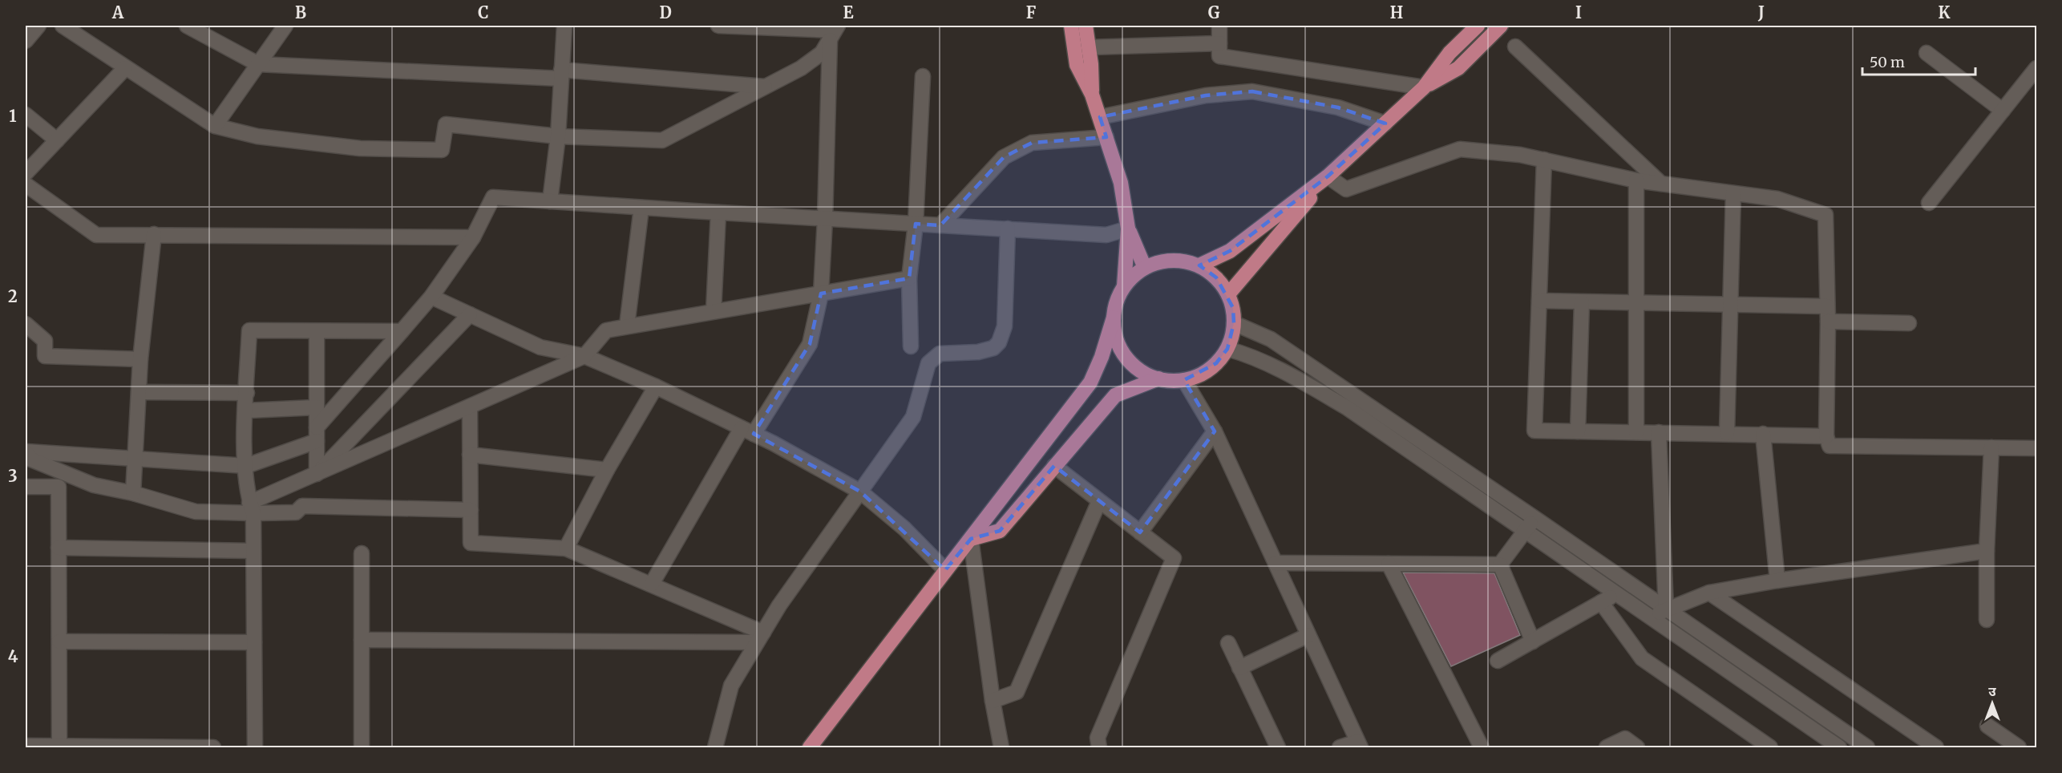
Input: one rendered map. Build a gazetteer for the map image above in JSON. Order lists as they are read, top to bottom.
{
  "scale_bar": "50 m",
  "north": "top",
  "grid": {
    "columns": [
      "A",
      "B",
      "C",
      "D",
      "E",
      "F",
      "G",
      "H",
      "I",
      "J",
      "K"
    ],
    "rows": [
      "1",
      "2",
      "3",
      "4"
    ]
  }
}
